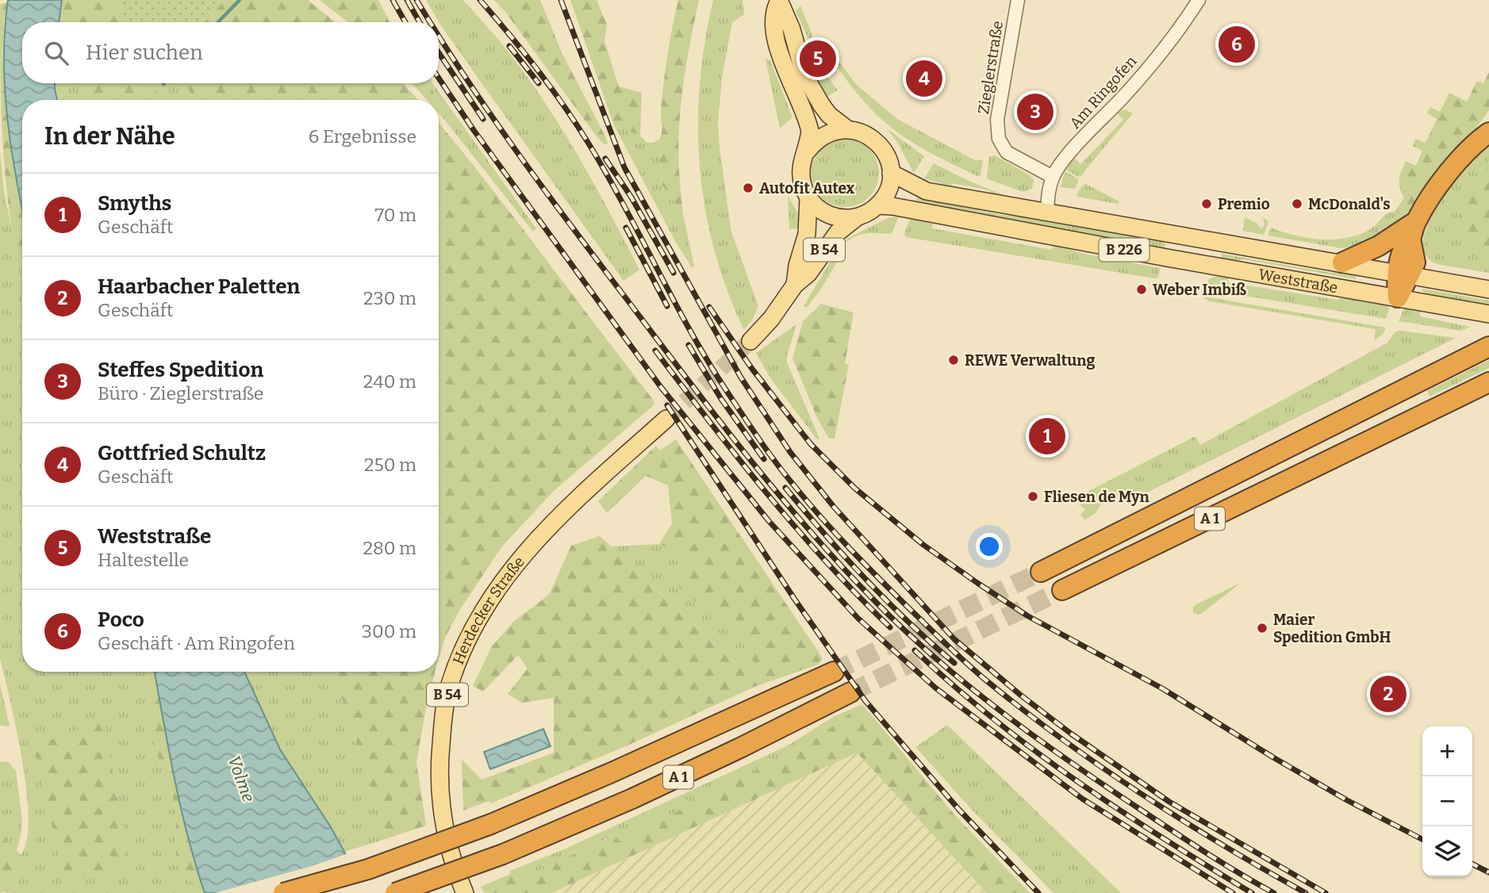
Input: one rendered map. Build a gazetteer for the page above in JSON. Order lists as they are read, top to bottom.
{
  "streets": {
    "highway": ["A 1"],
    "main road": [
      "B 54",
      "B 226",
      "Weststraße",
      "Herdecker Straße"
    ],
    "street": ["Zieglerstraße", "Am Ringofen"]
  },
  "crossings": [
    ["Zieglerstraße", "Am Ringofen"],
    ["Am Ringofen", "Weststraße"],
    ["B 54", "Weststraße"]
  ],
  "water": ["Volme"],
  "places": [
    "Autofit Autex",
    "Premio",
    "McDonald's",
    "Weber Imbiß",
    "REWE Verwaltung",
    "Fliesen de Myn",
    "Maier Spedition GmbH"
  ],
  "page": {
    "search": "Hier suchen",
    "pins": [
      "6",
      "5",
      "4",
      "3",
      "1",
      "2"
    ],
    "heading": ["In der Nähe", "6 Ergebnisse"],
    "list": [
      {
        "mark": "1",
        "name": "Smyths",
        "note": "Geschäft",
        "value": "70 m"
      },
      {
        "mark": "2",
        "name": "Haarbacher Paletten",
        "note": "Geschäft",
        "value": "230 m"
      },
      {
        "mark": "3",
        "name": "Steffes Spedition",
        "note": "Büro · Zieglerstraße",
        "value": "240 m"
      },
      {
        "mark": "4",
        "name": "Gottfried Schultz",
        "note": "Geschäft",
        "value": "250 m"
      },
      {
        "mark": "5",
        "name": "Weststraße",
        "note": "Haltestelle",
        "value": "280 m"
      },
      {
        "mark": "6",
        "name": "Poco",
        "note": "Geschäft · Am Ringofen",
        "value": "300 m"
      }
    ],
    "map_buttons": ["+", "−"]
  }
}
